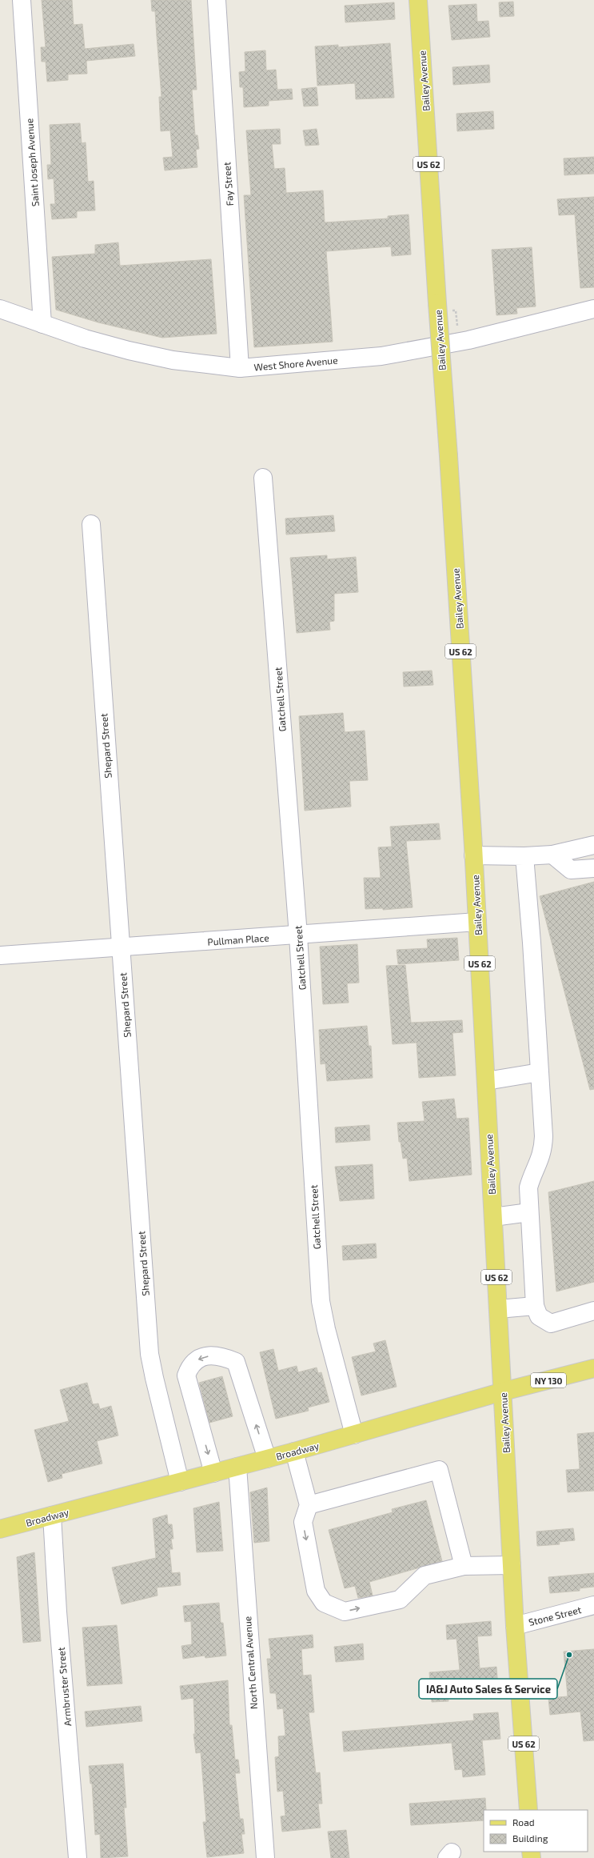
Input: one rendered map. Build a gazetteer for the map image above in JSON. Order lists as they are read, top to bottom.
{
  "streets": {
    "main road": [
      "Bailey Avenue",
      "US 62",
      "NY 130",
      "Broadway"
    ],
    "street": [
      "Saint Joseph Avenue",
      "Fay Street",
      "West Shore Avenue",
      "Gatchell Street",
      "Shepard Street",
      "Pullman Place",
      "Stone Street",
      "North Central Avenue",
      "Armbruster Street"
    ]
  },
  "crossings": [
    ["Bailey Avenue", "Pullman Place"],
    ["Bailey Avenue", "Broadway"],
    ["Bailey Avenue", "Stone Street"],
    ["Saint Joseph Avenue", "West Shore Avenue"],
    ["Fay Street", "West Shore Avenue"],
    ["Gatchell Street", "Pullman Place"],
    ["Gatchell Street", "Broadway"],
    ["Shepard Street", "Pullman Place"],
    ["Shepard Street", "Broadway"],
    ["Broadway", "North Central Avenue"],
    ["Broadway", "Armbruster Street"]
  ],
  "places": ["IA&J Auto Sales & Service"],
  "legend": ["Road", "Building"]
}
